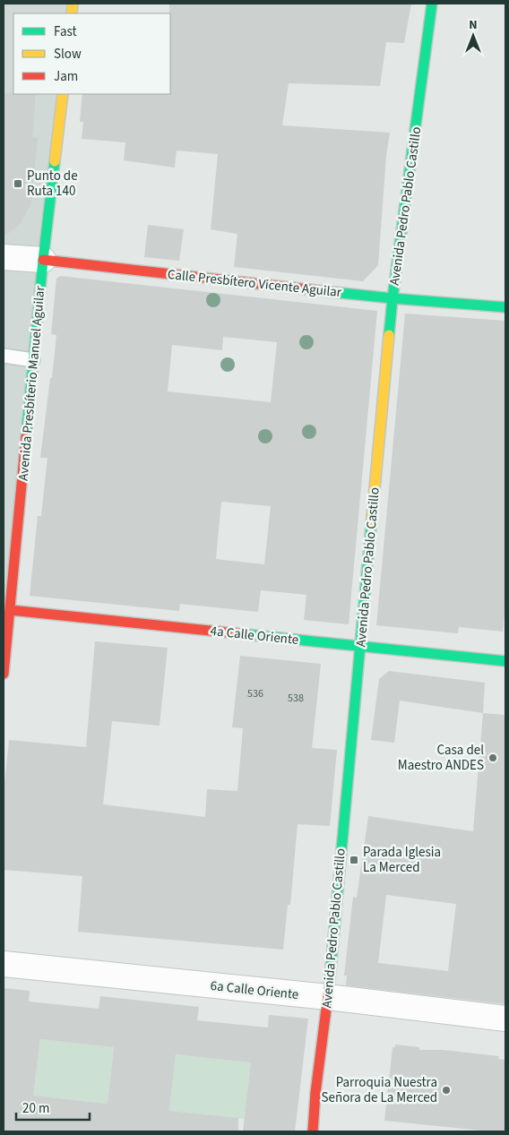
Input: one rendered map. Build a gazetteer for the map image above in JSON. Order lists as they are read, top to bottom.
{
  "streets": {
    "main road": [
      "Avenida Pedro Pablo Castillo",
      "Calle Presbítero Vicente Aguilar",
      "Avenida Presbíterio Manuel Aguilar",
      "4a Calle Oriente"
    ],
    "street": ["6a Calle Oriente"]
  },
  "crossings": [
    ["Avenida Pedro Pablo Castillo", "Calle Presbítero Vicente Aguilar"],
    ["Avenida Pedro Pablo Castillo", "4a Calle Oriente"],
    ["Avenida Pedro Pablo Castillo", "6a Calle Oriente"],
    ["Calle Presbítero Vicente Aguilar", "Avenida Presbíterio Manuel Aguilar"],
    ["Avenida Presbíterio Manuel Aguilar", "4a Calle Oriente"]
  ],
  "places": {
    "transit": ["Punto de Ruta 140", "Parada Iglesia La Merced"],
    "other": ["Casa del Maestro ANDES", "Parroquia Nuestra Señora de La Merced"]
  },
  "house_numbers": ["536", "538"],
  "legend": ["Fast", "Slow", "Jam"],
  "scale_bar": "20 m",
  "north": "top"
}
